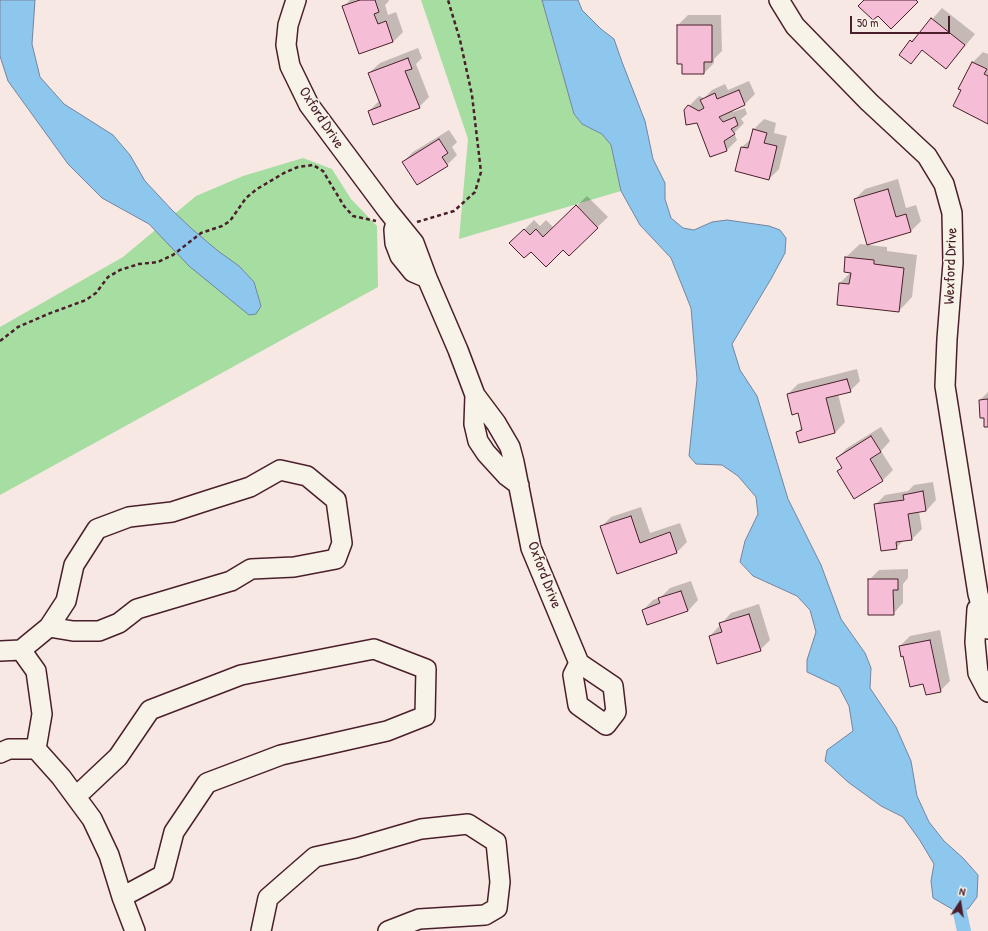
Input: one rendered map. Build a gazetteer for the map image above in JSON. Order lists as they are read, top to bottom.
{
  "streets": {
    "street": ["Oxford Drive", "Wexford Drive"]
  },
  "scale_bar": "50 m",
  "north": "top"
}
